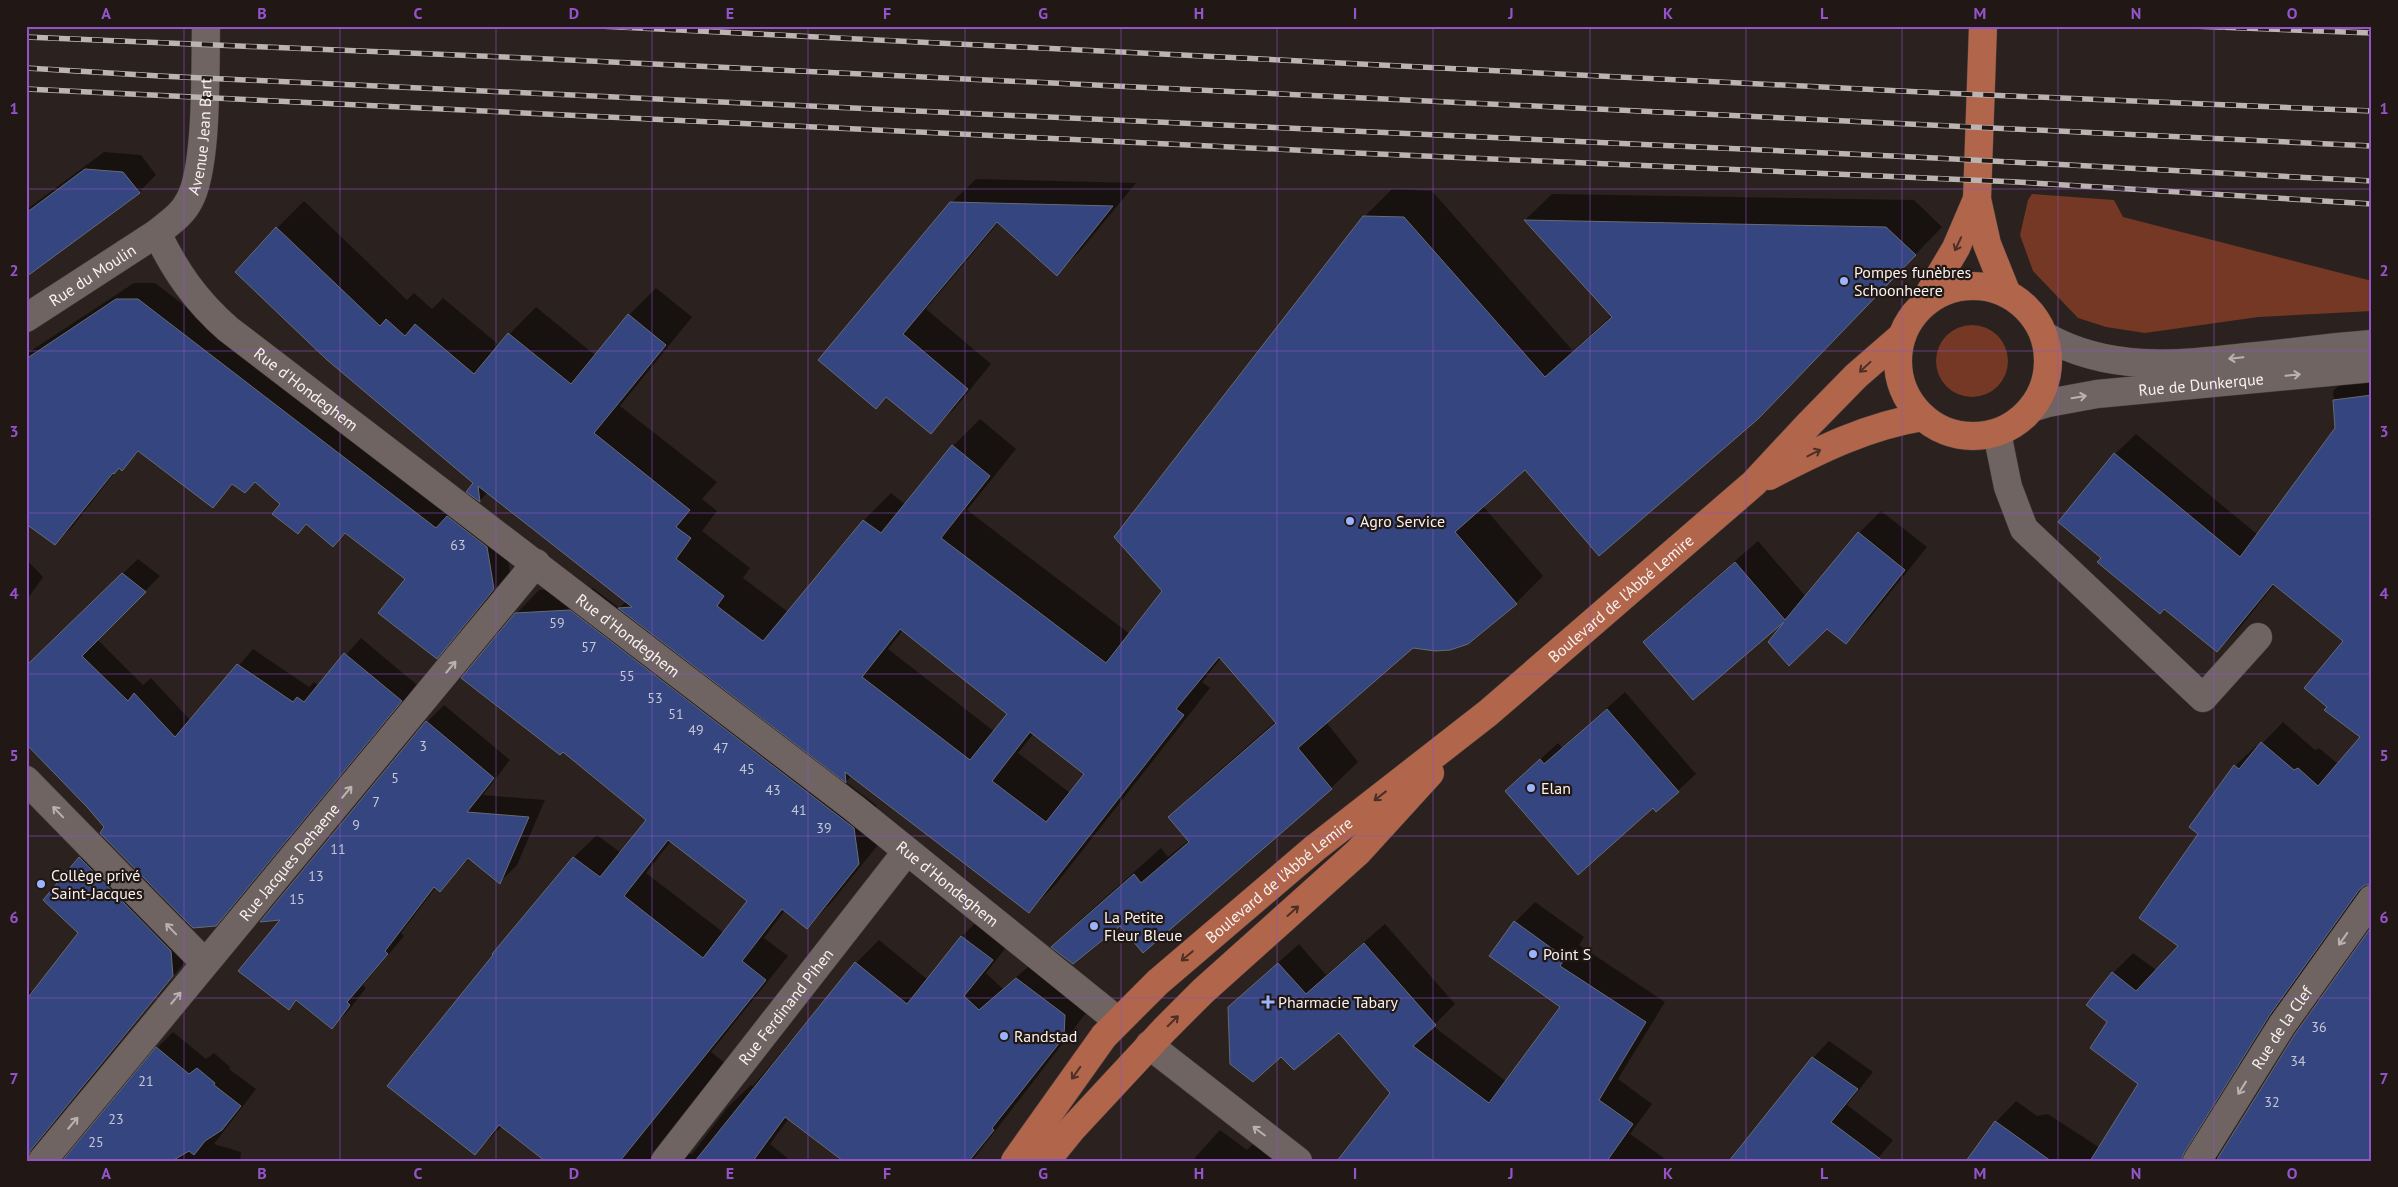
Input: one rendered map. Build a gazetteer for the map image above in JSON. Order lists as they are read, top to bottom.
{
  "streets": {
    "main road": ["Boulevard de l'Abbé Lemire"],
    "street": [
      "Avenue Jean Bart",
      "Rue du Moulin",
      "Rue de Dunkerque",
      "Rue d'Hondeghem",
      "Rue Jacques Dehaene",
      "Rue Ferdinand Pihen",
      "Rue de la Clef"
    ]
  },
  "crossings": [
    ["Avenue Jean Bart", "Rue du Moulin"],
    ["Avenue Jean Bart", "Rue d'Hondeghem"],
    ["Rue du Moulin", "Rue d'Hondeghem"],
    ["Rue de Dunkerque", "Boulevard de l'Abbé Lemire"],
    ["Rue d'Hondeghem", "Boulevard de l'Abbé Lemire"],
    ["Rue d'Hondeghem", "Rue Jacques Dehaene"],
    ["Rue d'Hondeghem", "Rue Ferdinand Pihen"]
  ],
  "one_way": ["Rue Jacques Dehaene", "Rue de la Clef"],
  "places": {
    "other": [
      "Pompes funèbres Schoonheere",
      "Agro Service",
      "Elan",
      "Collège privé Saint-Jacques",
      "La Petite Fleur Bleue",
      "Point S",
      "Randstad"
    ],
    "health": ["Pharmacie Tabary"]
  },
  "house_numbers": [
    "63",
    "59",
    "57",
    "55",
    "53",
    "51",
    "49",
    "3",
    "47",
    "45",
    "5",
    "43",
    "7",
    "41",
    "9",
    "39",
    "11",
    "13",
    "15",
    "36",
    "34",
    "21",
    "32",
    "23",
    "25"
  ],
  "grid": {
    "columns": [
      "A",
      "B",
      "C",
      "D",
      "E",
      "F",
      "G",
      "H",
      "I",
      "J",
      "K",
      "L",
      "M",
      "N",
      "O"
    ],
    "rows": [
      "1",
      "2",
      "3",
      "4",
      "5",
      "6",
      "7"
    ]
  }
}
